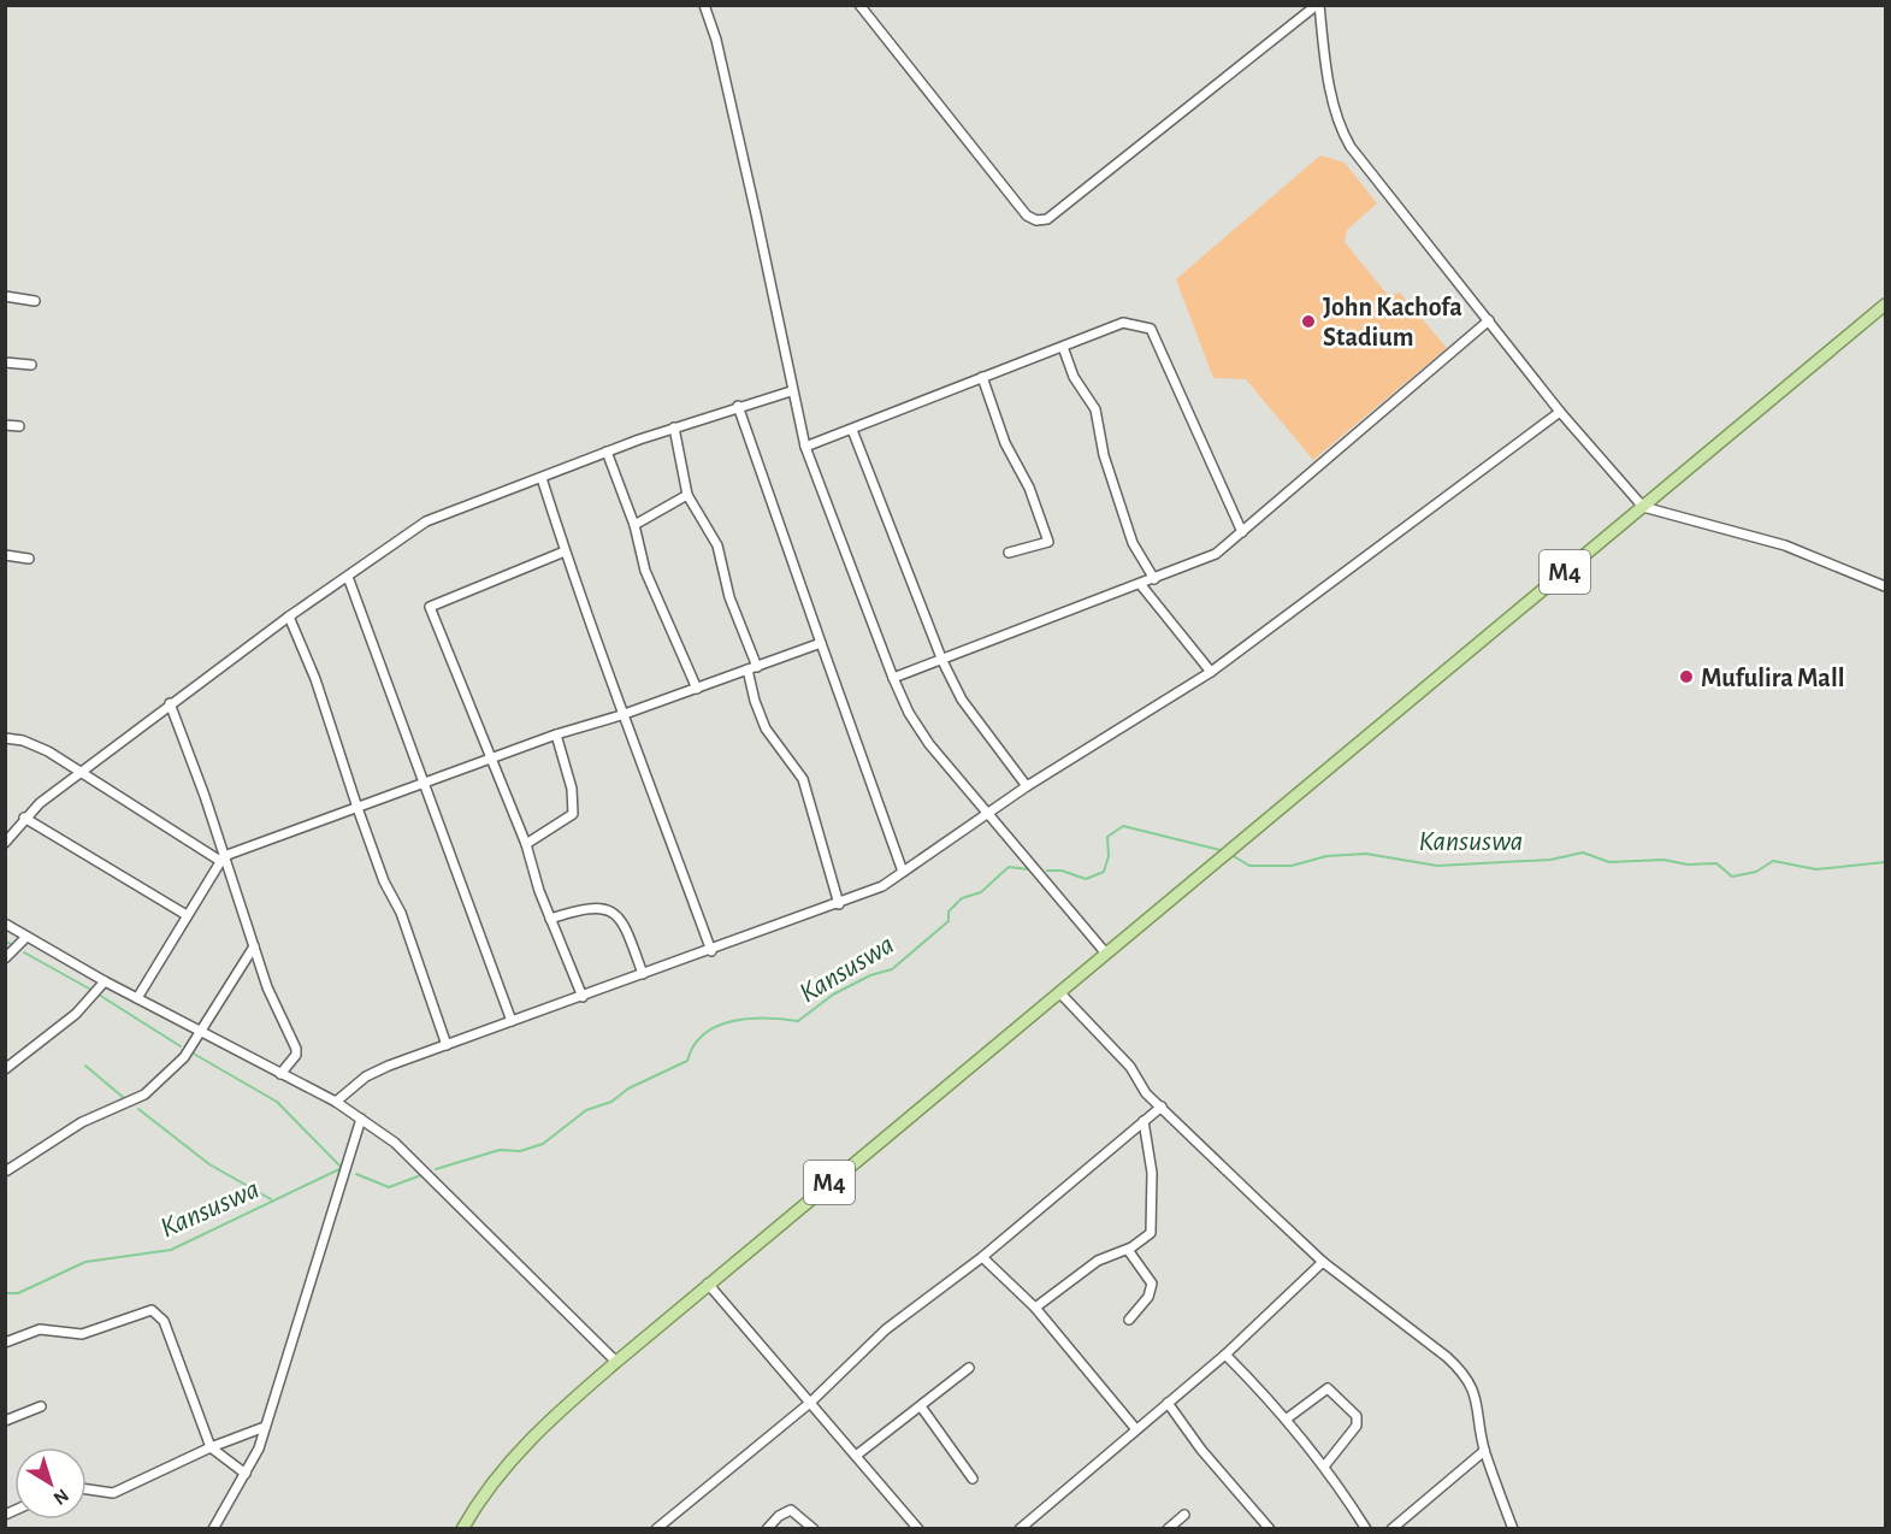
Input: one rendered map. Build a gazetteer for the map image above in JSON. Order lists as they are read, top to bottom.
{
  "streets": {
    "main road": ["M4"]
  },
  "water": ["Kansuswa"],
  "places": ["John Kachofa Stadium", "Mufulira Mall"],
  "north": "bottom right"
}
